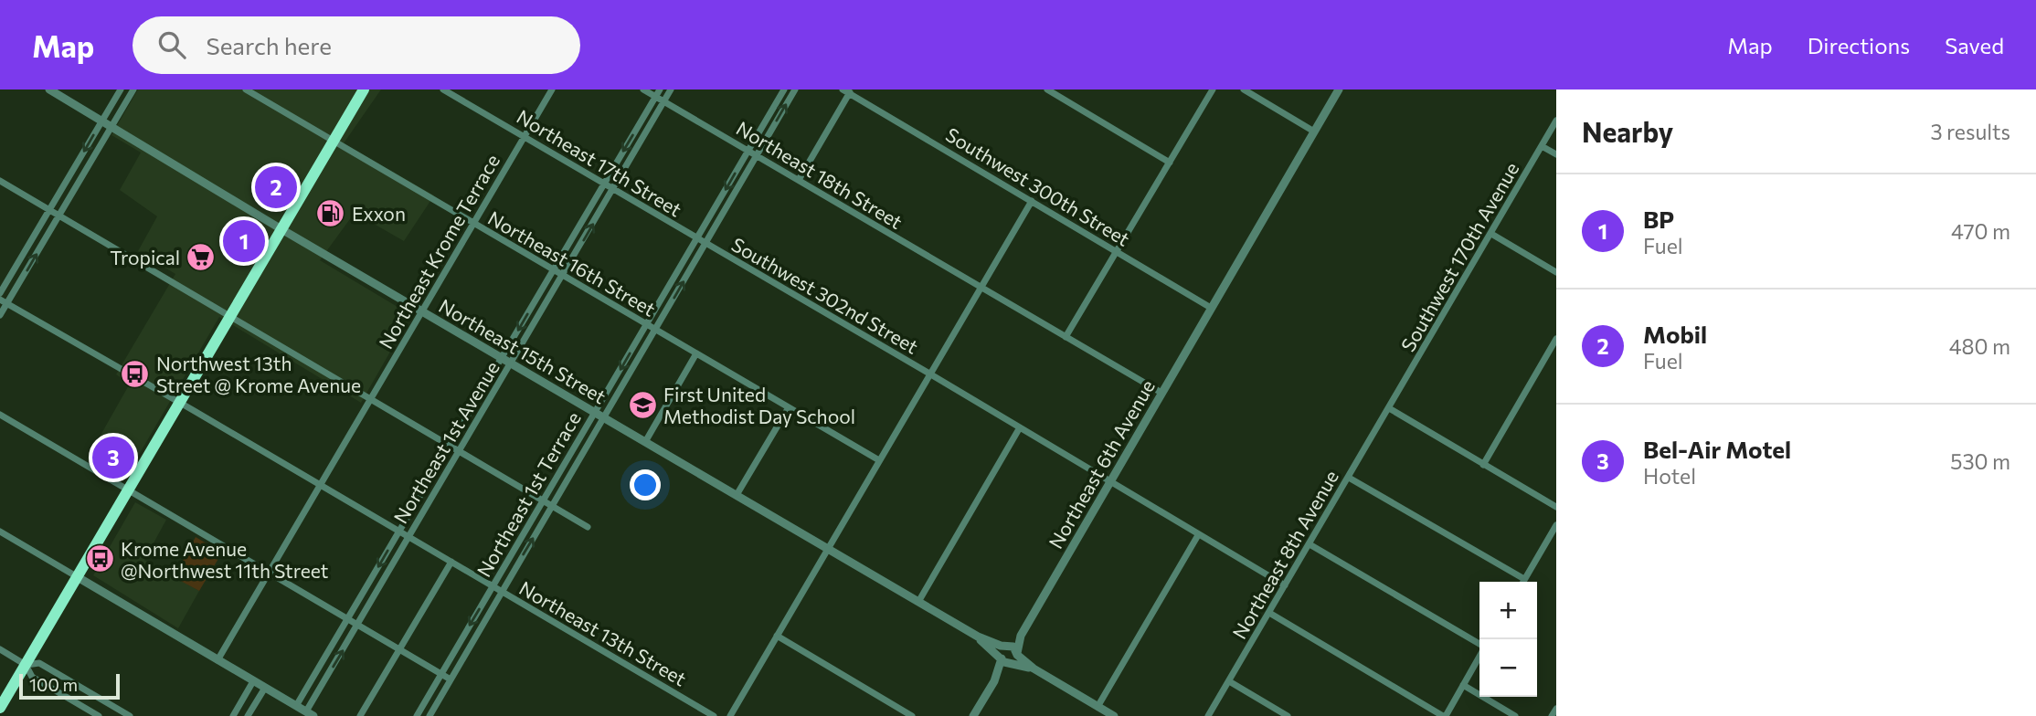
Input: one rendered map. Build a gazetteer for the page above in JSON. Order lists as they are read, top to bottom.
{
  "streets": {
    "street": [
      "Northeast 17th Street",
      "Northeast 18th Street",
      "Southwest 300th Street",
      "Northeast Krome Terrace",
      "Southwest 170th Avenue",
      "Northeast 16th Street",
      "Southwest 302nd Street",
      "Northeast 15th Street",
      "Northeast 1st Avenue",
      "Northeast 6th Avenue",
      "Northeast 1st Terrace",
      "Northeast 8th Avenue",
      "Northeast 13th Street"
    ]
  },
  "crossings": [
    ["Northeast 17th Street", "Northeast Krome Terrace"],
    ["Northeast 17th Street", "Southwest 302nd Street"],
    ["Northeast 17th Street", "Northeast 1st Avenue"],
    ["Northeast 17th Street", "Northeast 1st Terrace"],
    ["Northeast 18th Street", "Northeast 1st Avenue"],
    ["Northeast 18th Street", "Northeast 6th Avenue"],
    ["Northeast 18th Street", "Northeast 1st Terrace"],
    ["Southwest 300th Street", "Northeast 6th Avenue"],
    ["Northeast Krome Terrace", "Northeast 16th Street"],
    ["Northeast Krome Terrace", "Northeast 15th Street"],
    ["Northeast Krome Terrace", "Northeast 13th Street"],
    ["Southwest 170th Avenue", "Northeast 8th Avenue"],
    ["Northeast 16th Street", "Northeast 1st Avenue"],
    ["Northeast 16th Street", "Northeast 1st Terrace"],
    ["Southwest 302nd Street", "Northeast 1st Terrace"],
    ["Northeast 15th Street", "Northeast 1st Avenue"],
    ["Northeast 15th Street", "Northeast 6th Avenue"],
    ["Northeast 15th Street", "Northeast 1st Terrace"],
    ["Northeast 1st Avenue", "Northeast 13th Street"],
    ["Northeast 1st Terrace", "Northeast 13th Street"]
  ],
  "places": {
    "fuel station": ["Exxon"],
    "supermarket": ["Tropical"],
    "bus stop": ["Northwest 13th Street @ Krome Avenue", "Krome Avenue @Northwest 11th Street"],
    "school or university": ["First United Methodist Day School"]
  },
  "scale_bar": "100 m",
  "page": {
    "header": "Map",
    "search": "Search here",
    "nav": ["Map", "Directions", "Saved"],
    "heading": ["Nearby", "3 results"],
    "pins": ["2", "1", "3"],
    "list": [
      {
        "mark": "1",
        "name": "BP",
        "note": "Fuel",
        "value": "470 m"
      },
      {
        "mark": "2",
        "name": "Mobil",
        "note": "Fuel",
        "value": "480 m"
      },
      {
        "mark": "3",
        "name": "Bel-Air Motel",
        "note": "Hotel",
        "value": "530 m"
      }
    ],
    "map_buttons": ["+", "−"],
    "scale": "100 m"
  }
}
